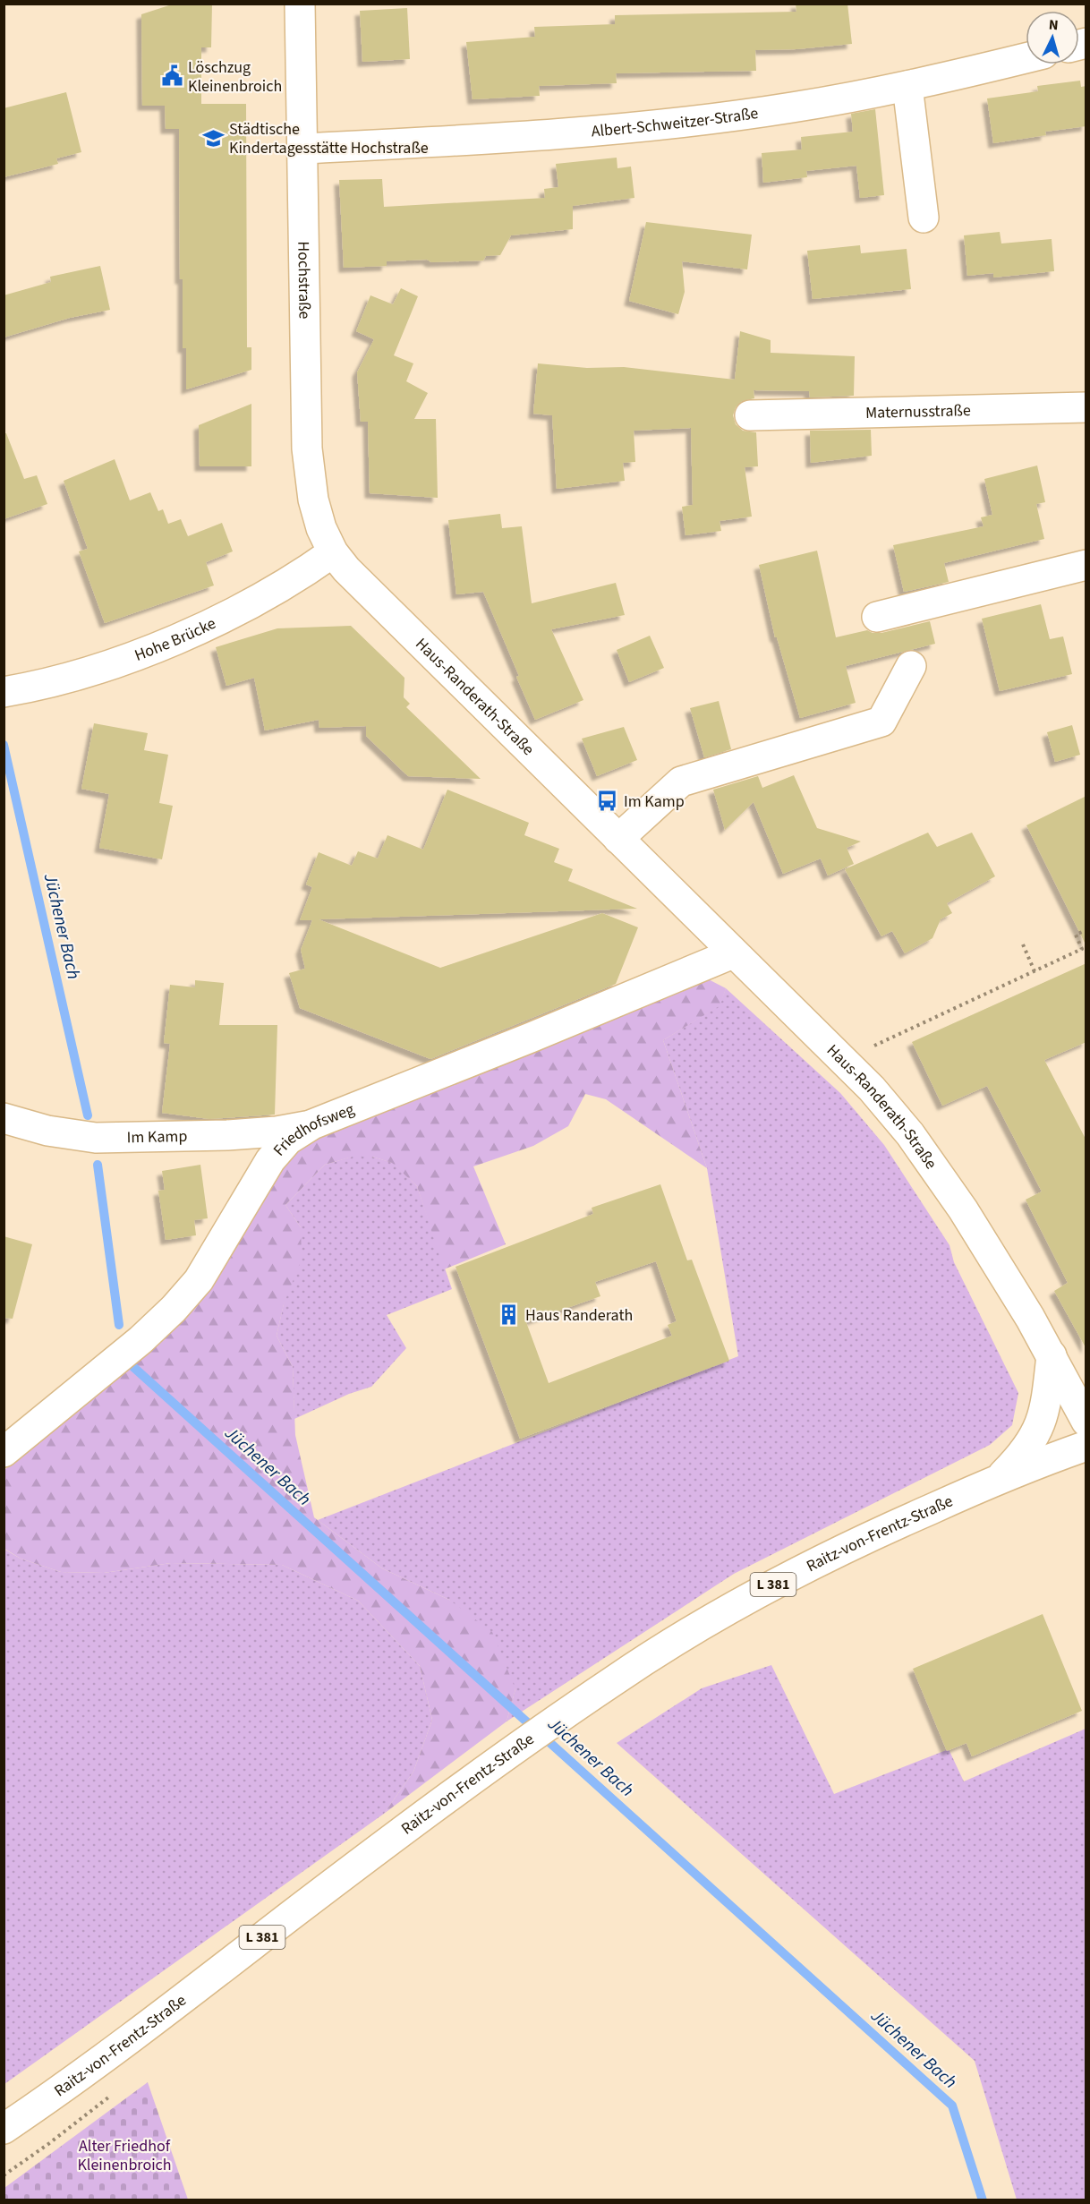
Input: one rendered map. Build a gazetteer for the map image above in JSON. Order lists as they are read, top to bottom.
{
  "streets": {
    "street": [
      "Albert-Schweitzer-Straße",
      "Hochstraße",
      "Maternusstraße",
      "Hohe Brücke",
      "Haus-Randerath-Straße",
      "Friedhofsweg",
      "Im Kamp",
      "Raitz-von-Frentz-Straße",
      "L 381"
    ]
  },
  "crossings": [
    ["Albert-Schweitzer-Straße", "Hochstraße"],
    ["Hochstraße", "Hohe Brücke"],
    ["Hochstraße", "Haus-Randerath-Straße"],
    ["Hohe Brücke", "Haus-Randerath-Straße"],
    ["Haus-Randerath-Straße", "Friedhofsweg"],
    ["Friedhofsweg", "Im Kamp"]
  ],
  "water": ["Jüchener Bach"],
  "parks": ["Alter Friedhof Kleinenbroich"],
  "places": {
    "public building": ["Löschzug Kleinenbroich"],
    "school or university": ["Städtische Kindertagesstätte Hochstraße"],
    "bus stop": ["Im Kamp"],
    "building": ["Haus Randerath"]
  },
  "north": "top"
}
